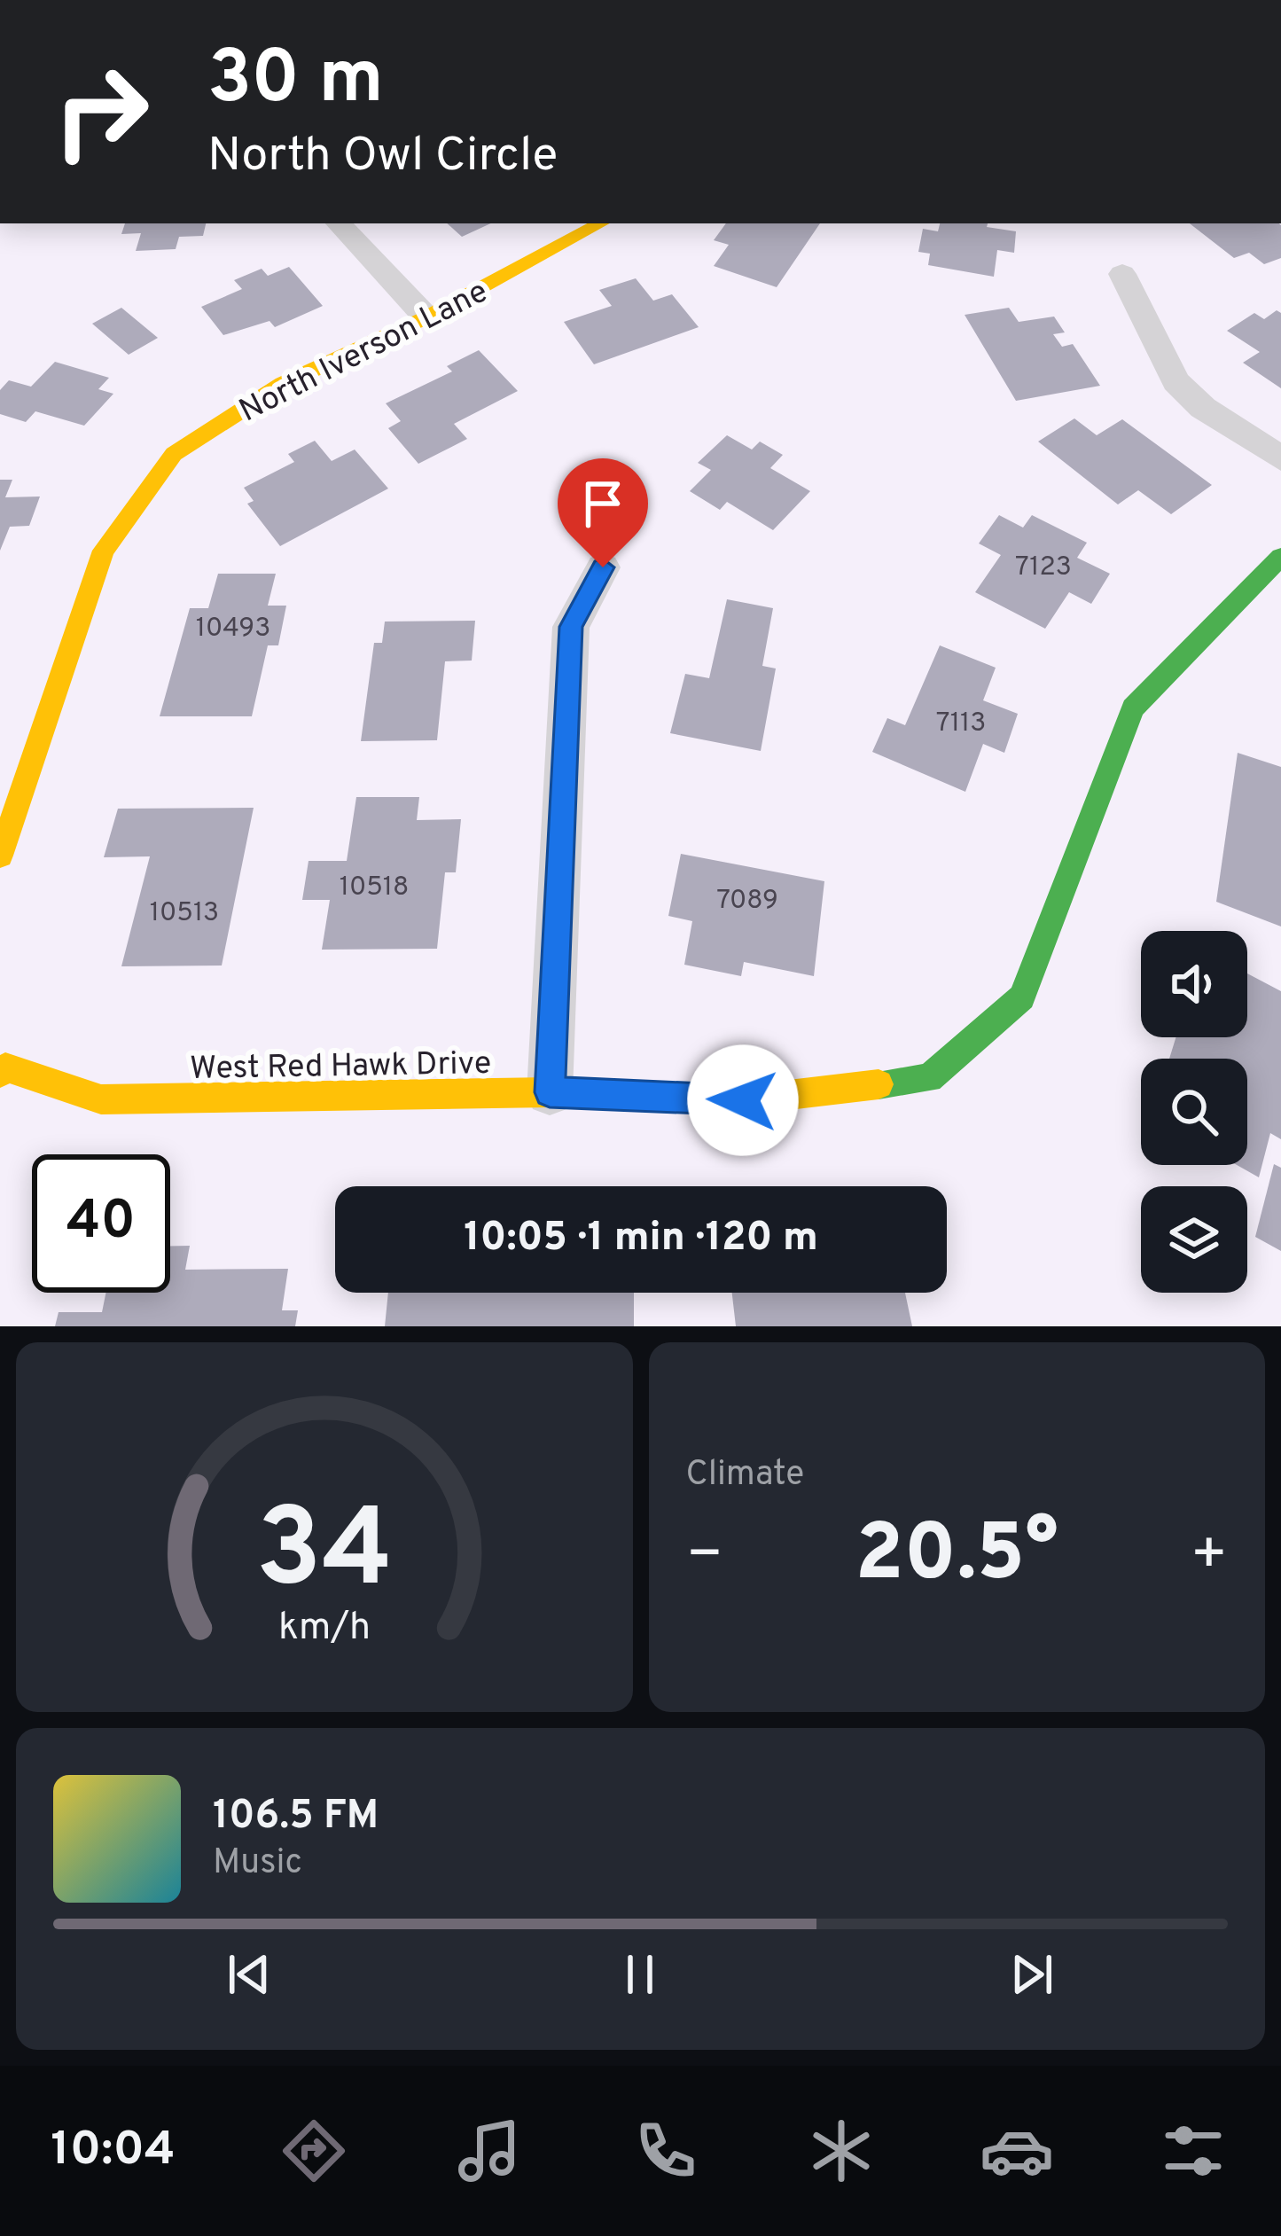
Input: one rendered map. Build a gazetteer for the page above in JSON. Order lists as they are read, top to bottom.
{
  "streets": {
    "street": ["North Iverson Lane", "West Red Hawk Drive"]
  },
  "house_numbers": [
    "7123",
    "10493",
    "7113",
    "10518",
    "7089",
    "10513"
  ],
  "page": {
    "turn": ["30 m", "North Owl Circle"],
    "limit": "40",
    "trip": "10:05 · 1 min · 120 m",
    "tile": "Climate",
    "heat": ["−", "20.5°", "+"],
    "song": ["106.5 FM", "Music"],
    "tabs": "10:04",
    "gauge": ["34", "km/h"]
  }
}
